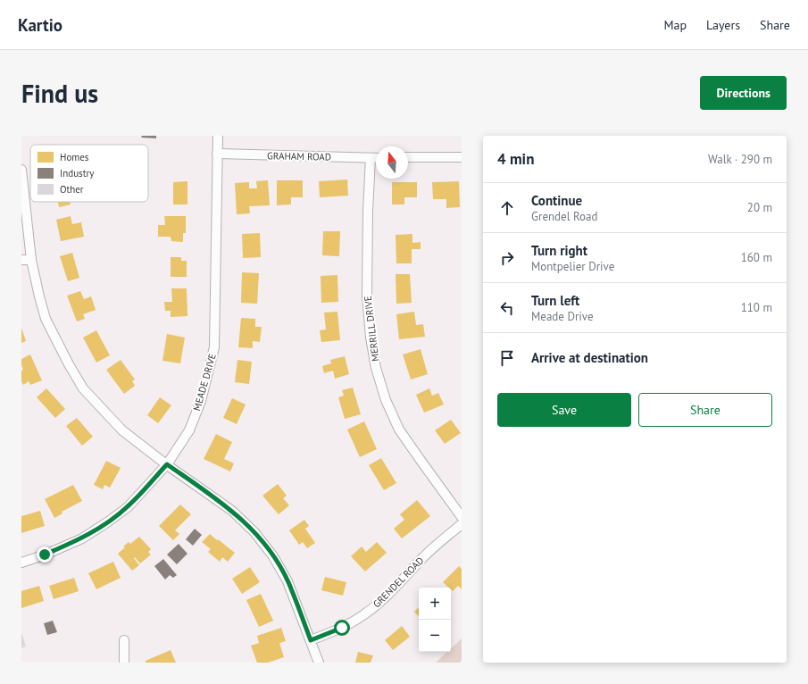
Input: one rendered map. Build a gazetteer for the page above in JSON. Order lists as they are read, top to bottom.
{
  "streets": {
    "street": [
      "GRAHAM ROAD",
      "MERRILL DRIVE",
      "MEADE DRIVE",
      "GRENDEL ROAD"
    ]
  },
  "crossings": [
    ["GRAHAM ROAD", "MERRILL DRIVE"],
    ["GRAHAM ROAD", "MEADE DRIVE"]
  ],
  "legend": ["Homes", "Industry", "Other"],
  "north": "top",
  "page": {
    "header": "Kartio",
    "nav": ["Map", "Layers", "Share"],
    "buttons": [
      "Directions",
      ["Save", "Share"]
    ],
    "title": "Find us",
    "heading": ["4 min", "Walk · 290 m"],
    "list": [
      ["Continue", "Grendel Road", "20 m"],
      ["Turn right", "Montpelier Drive", "160 m"],
      ["Turn left", "Meade Drive", "110 m"],
      "Arrive at destination"
    ],
    "map_buttons": ["+", "−"]
  }
}
